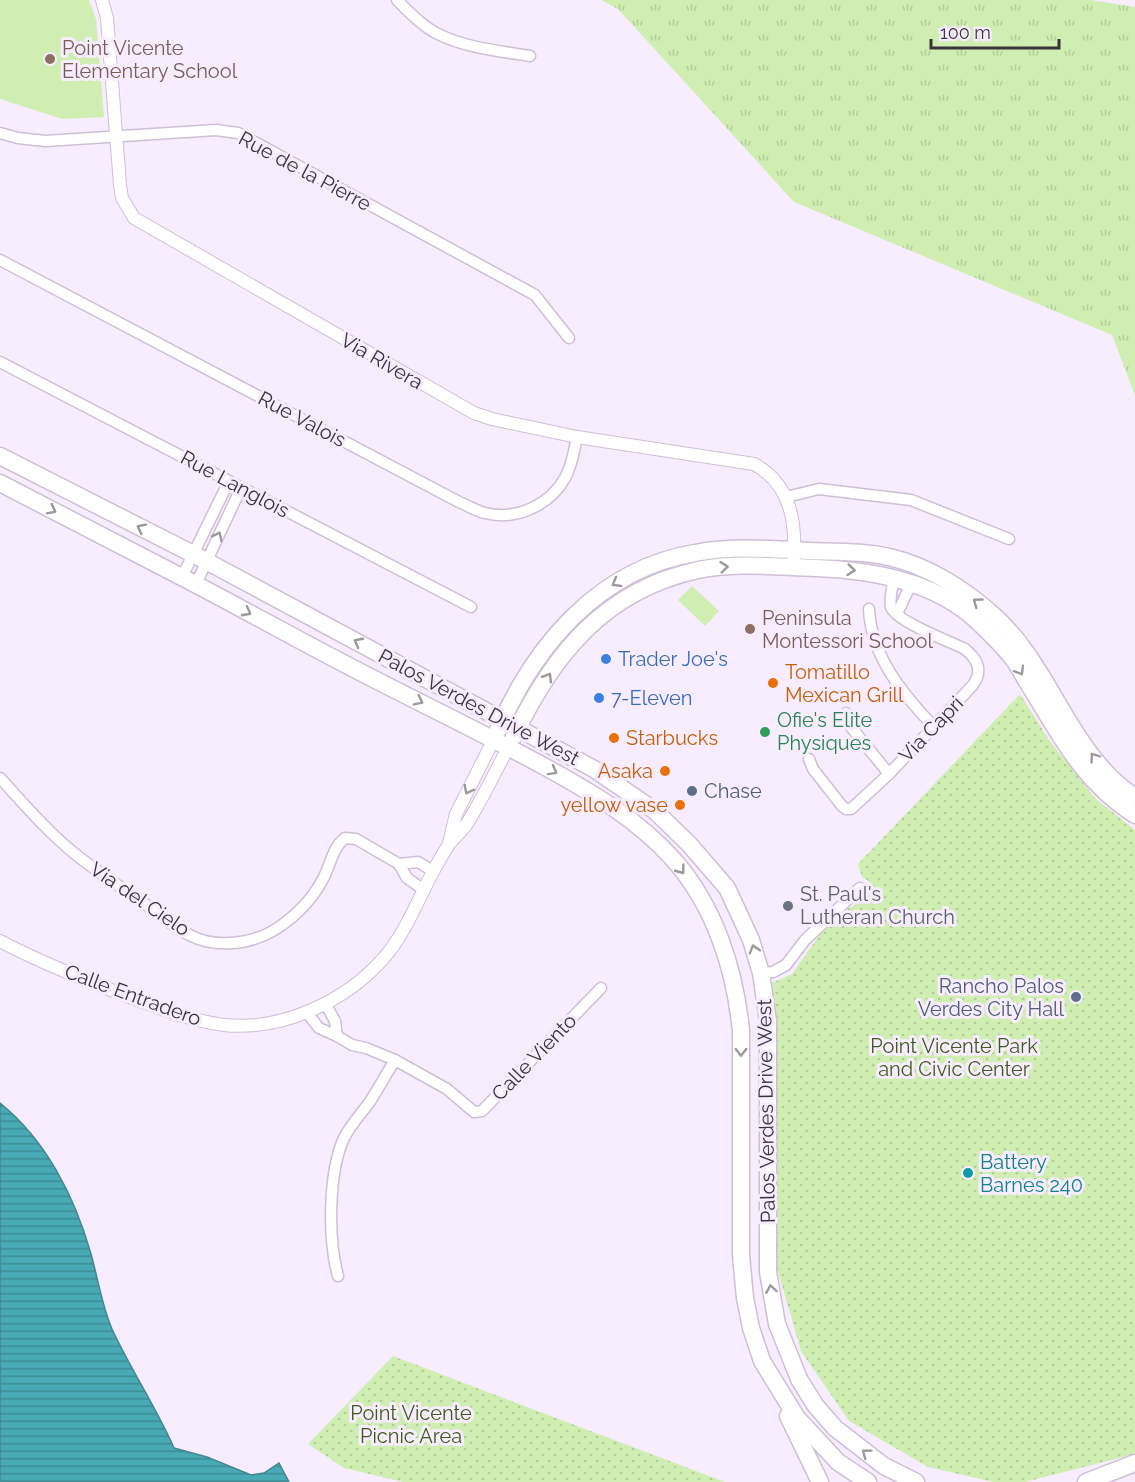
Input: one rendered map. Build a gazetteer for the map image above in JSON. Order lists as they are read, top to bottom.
{
  "streets": {
    "main road": ["Palos Verdes Drive West"],
    "street": [
      "Rue de la Pierre",
      "Via Rivera",
      "Rue Valois",
      "Rue Langlois",
      "Via Capri",
      "Via del Cielo",
      "Calle Entradero",
      "Calle Viento"
    ]
  },
  "crossings": [
    ["Rue de la Pierre", "Via Rivera"],
    ["Via Rivera", "Rue Valois"],
    ["Palos Verdes Drive West", "Calle Entradero"],
    ["Via del Cielo", "Calle Entradero"],
    ["Calle Entradero", "Calle Viento"]
  ],
  "parks": ["Point Vicente Park and Civic Center", "Point Vicente Picnic Area"],
  "places": [
    "Point Vicente Elementary School",
    "Peninsula Montessori School",
    "Trader Joe's",
    "Tomatillo Mexican Grill",
    "7-Eleven",
    "Ofie's Elite Physiques",
    "Starbucks",
    "Asaka",
    "Chase",
    "yellow vase",
    "St. Paul's Lutheran Church",
    "Rancho Palos Verdes City Hall",
    "Battery Barnes 240"
  ],
  "scale_bar": "100 m"
}
